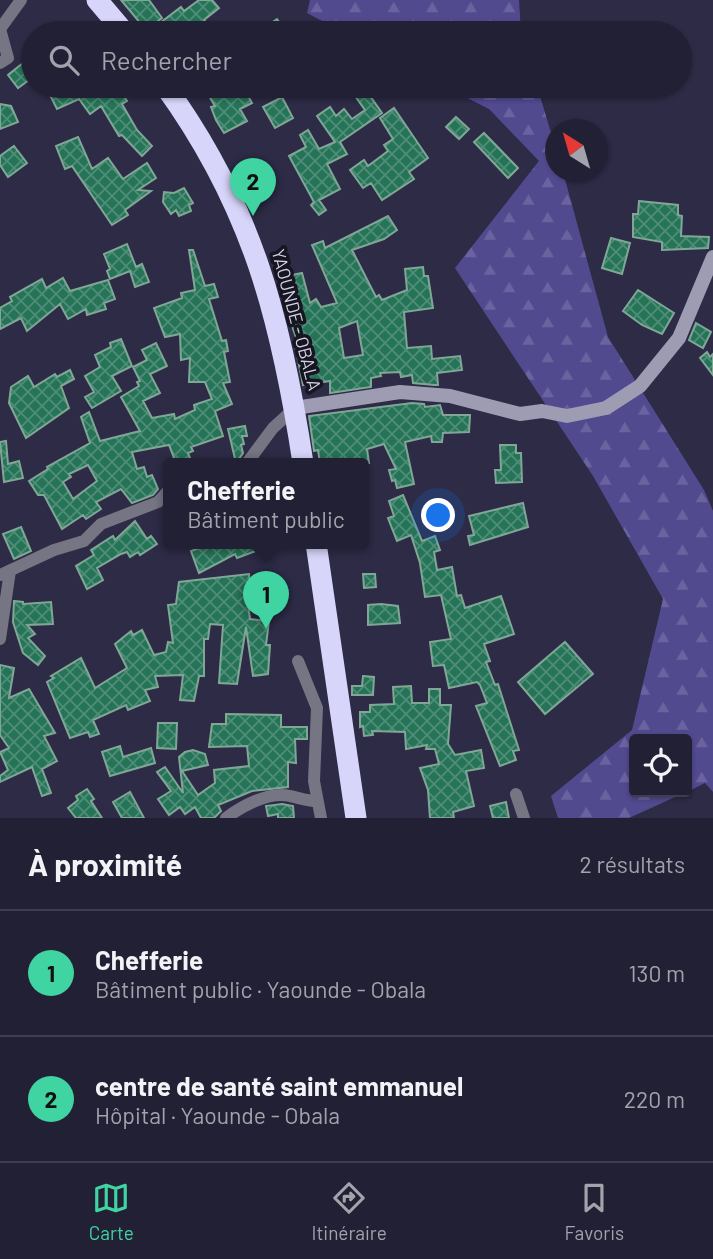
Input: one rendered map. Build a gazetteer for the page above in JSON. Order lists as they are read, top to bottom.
{
  "streets": {
    "highway": ["YAOUNDE - OBALA"]
  },
  "north": "top left",
  "page": {
    "search": "Rechercher",
    "pins": ["2", "1"],
    "popup": ["Chefferie", "Bâtiment public"],
    "heading": ["À proximité", "2 résultats"],
    "list": [
      {
        "mark": "1",
        "name": "Chefferie",
        "note": "Bâtiment public · Yaounde - Obala",
        "value": "130 m"
      },
      {
        "mark": "2",
        "name": "centre de santé saint emmanuel",
        "note": "Hôpital · Yaounde - Obala",
        "value": "220 m"
      }
    ],
    "nav": ["Carte", "Itinéraire", "Favoris"]
  }
}
